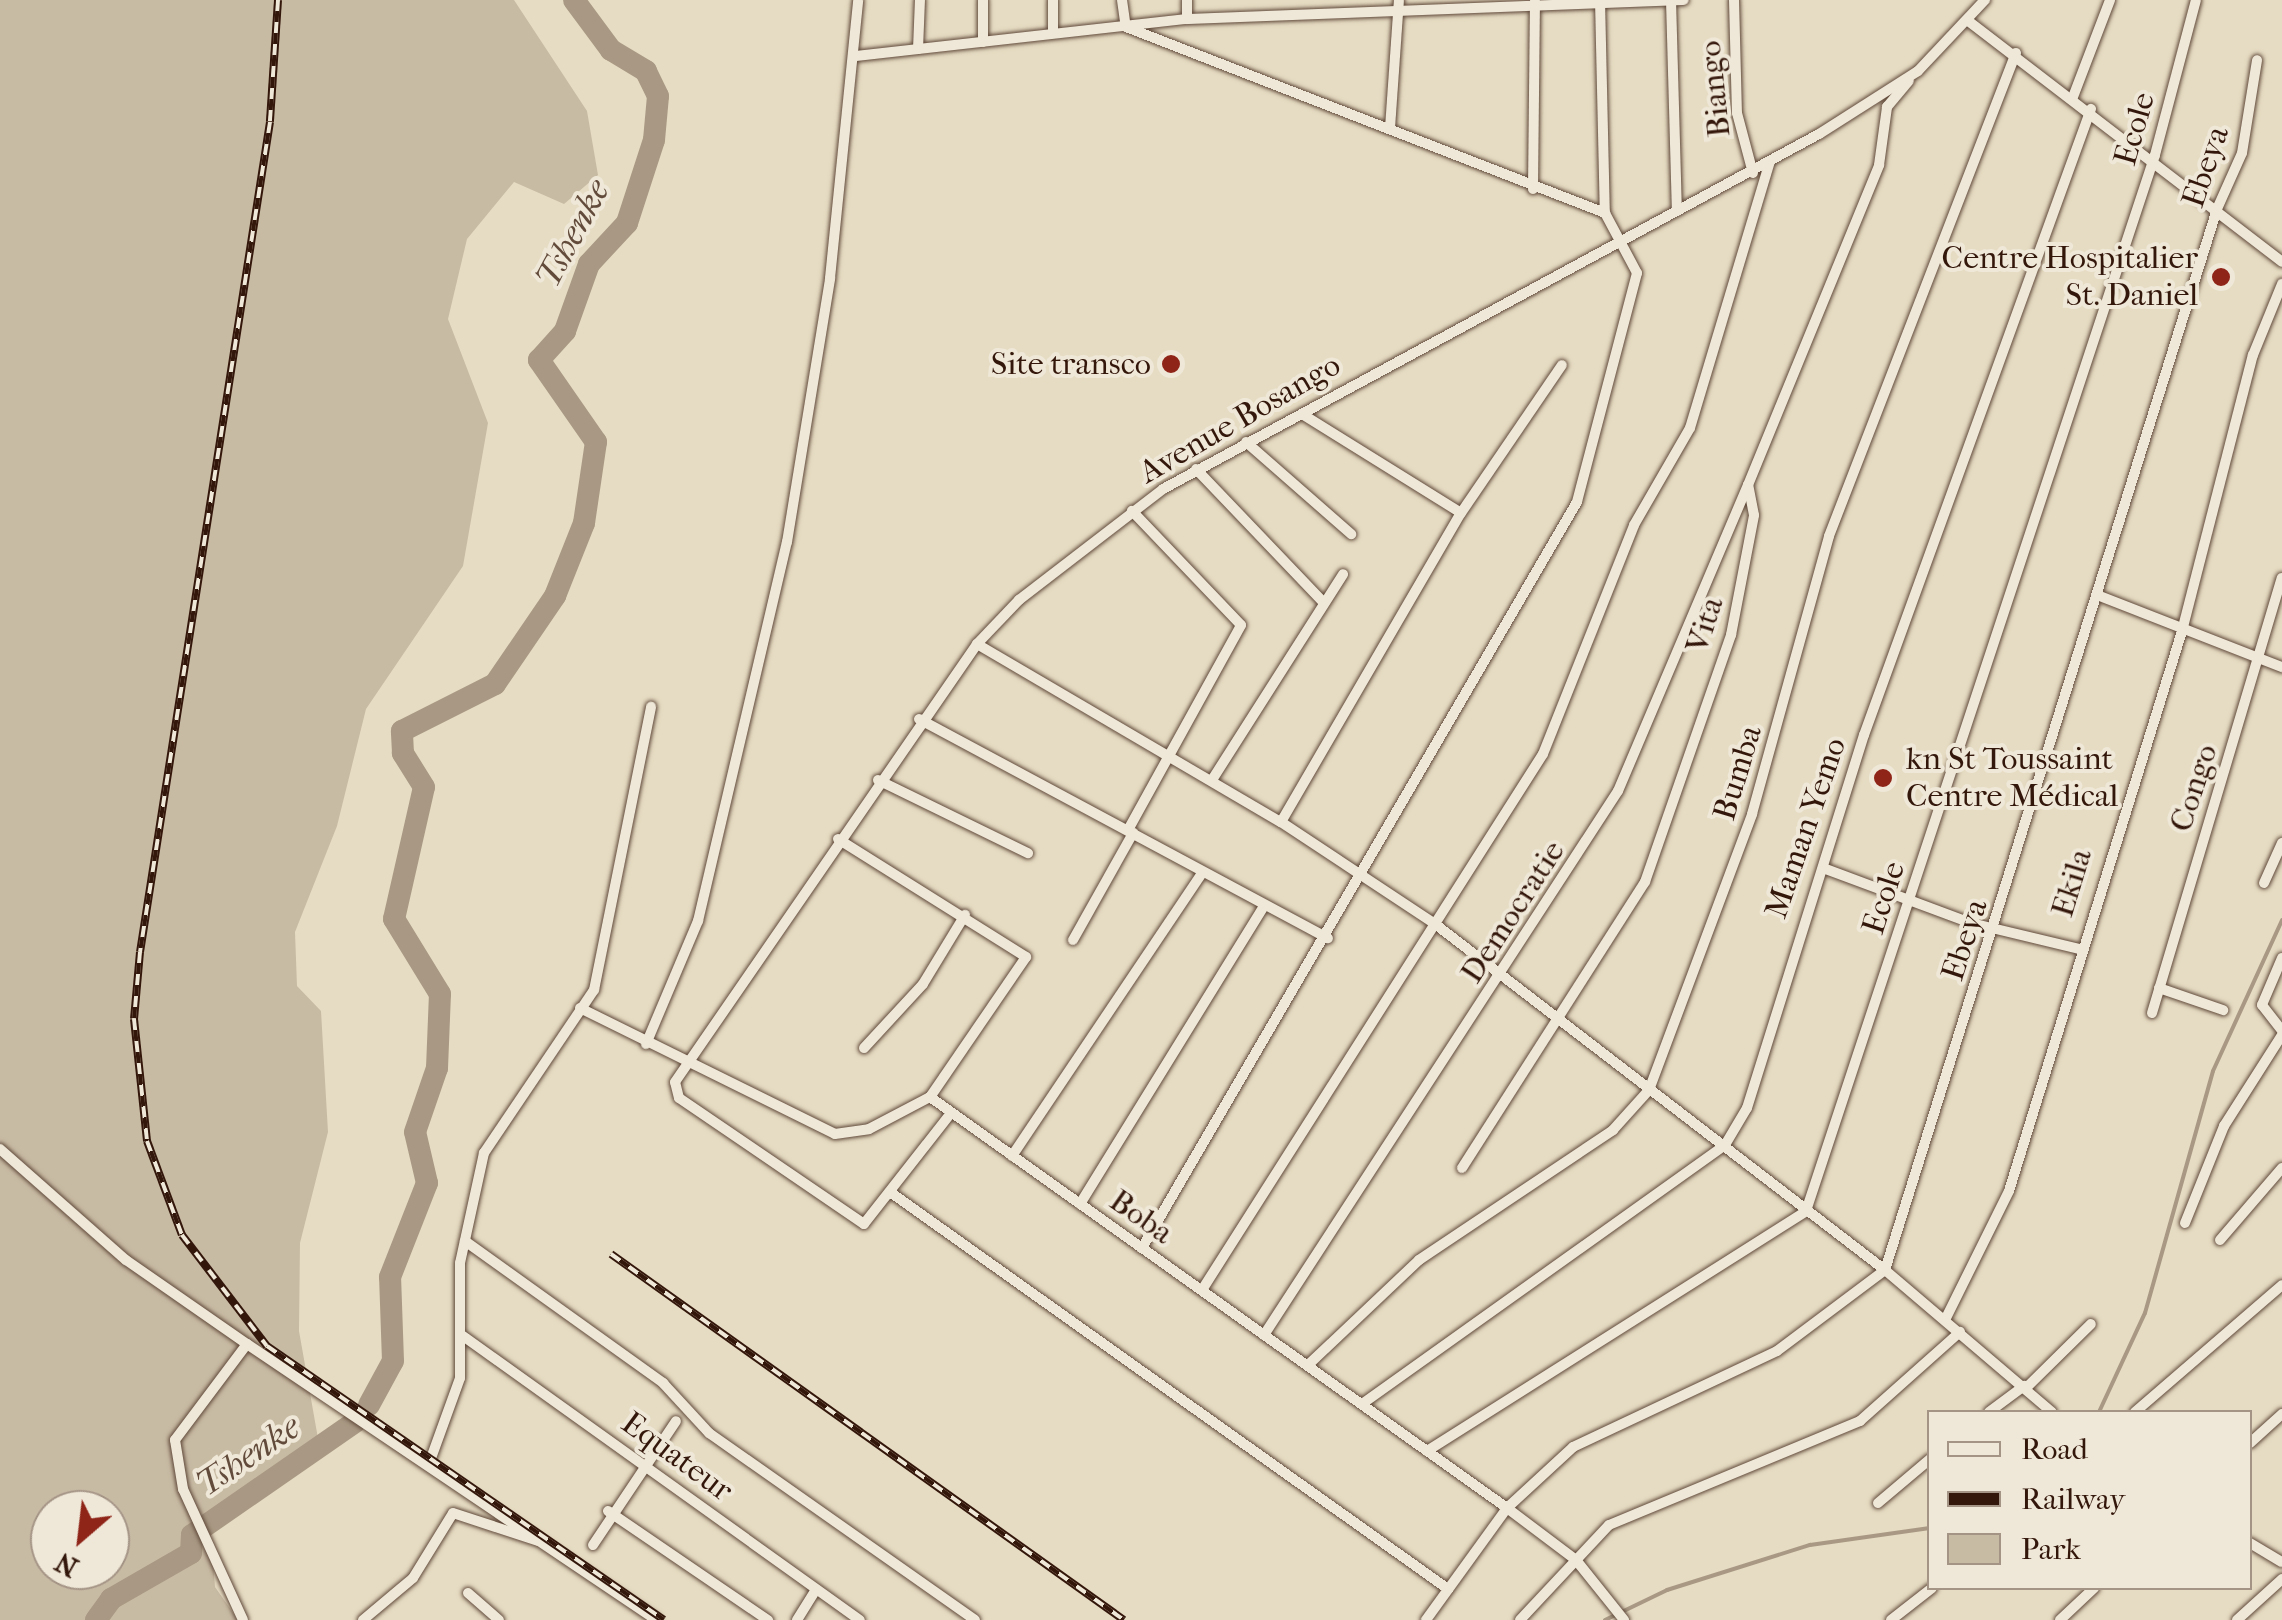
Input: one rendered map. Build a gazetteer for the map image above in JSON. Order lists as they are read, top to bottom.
{
  "streets": {
    "street": [
      "Biango",
      "Ecole",
      "Ebeya",
      "Avenue Bosango",
      "Vita",
      "Bumba",
      "Congo",
      "Maman Yemo",
      "Ekila",
      "Democratie",
      "Boba",
      "Equateur"
    ]
  },
  "crossings": [
    ["Biango", "Avenue Bosango"],
    ["Avenue Bosango", "Vita"],
    ["Vita", "Democratie"],
    ["Bumba", "Boba"],
    ["Maman Yemo", "Boba"],
    ["Democratie", "Boba"]
  ],
  "water": ["Tshenke"],
  "places": ["Centre Hospitalier St. Daniel", "Site transco", "kn St Toussaint Centre Médical"],
  "legend": ["Road", "Railway", "Park"],
  "north": "bottom left"
}
